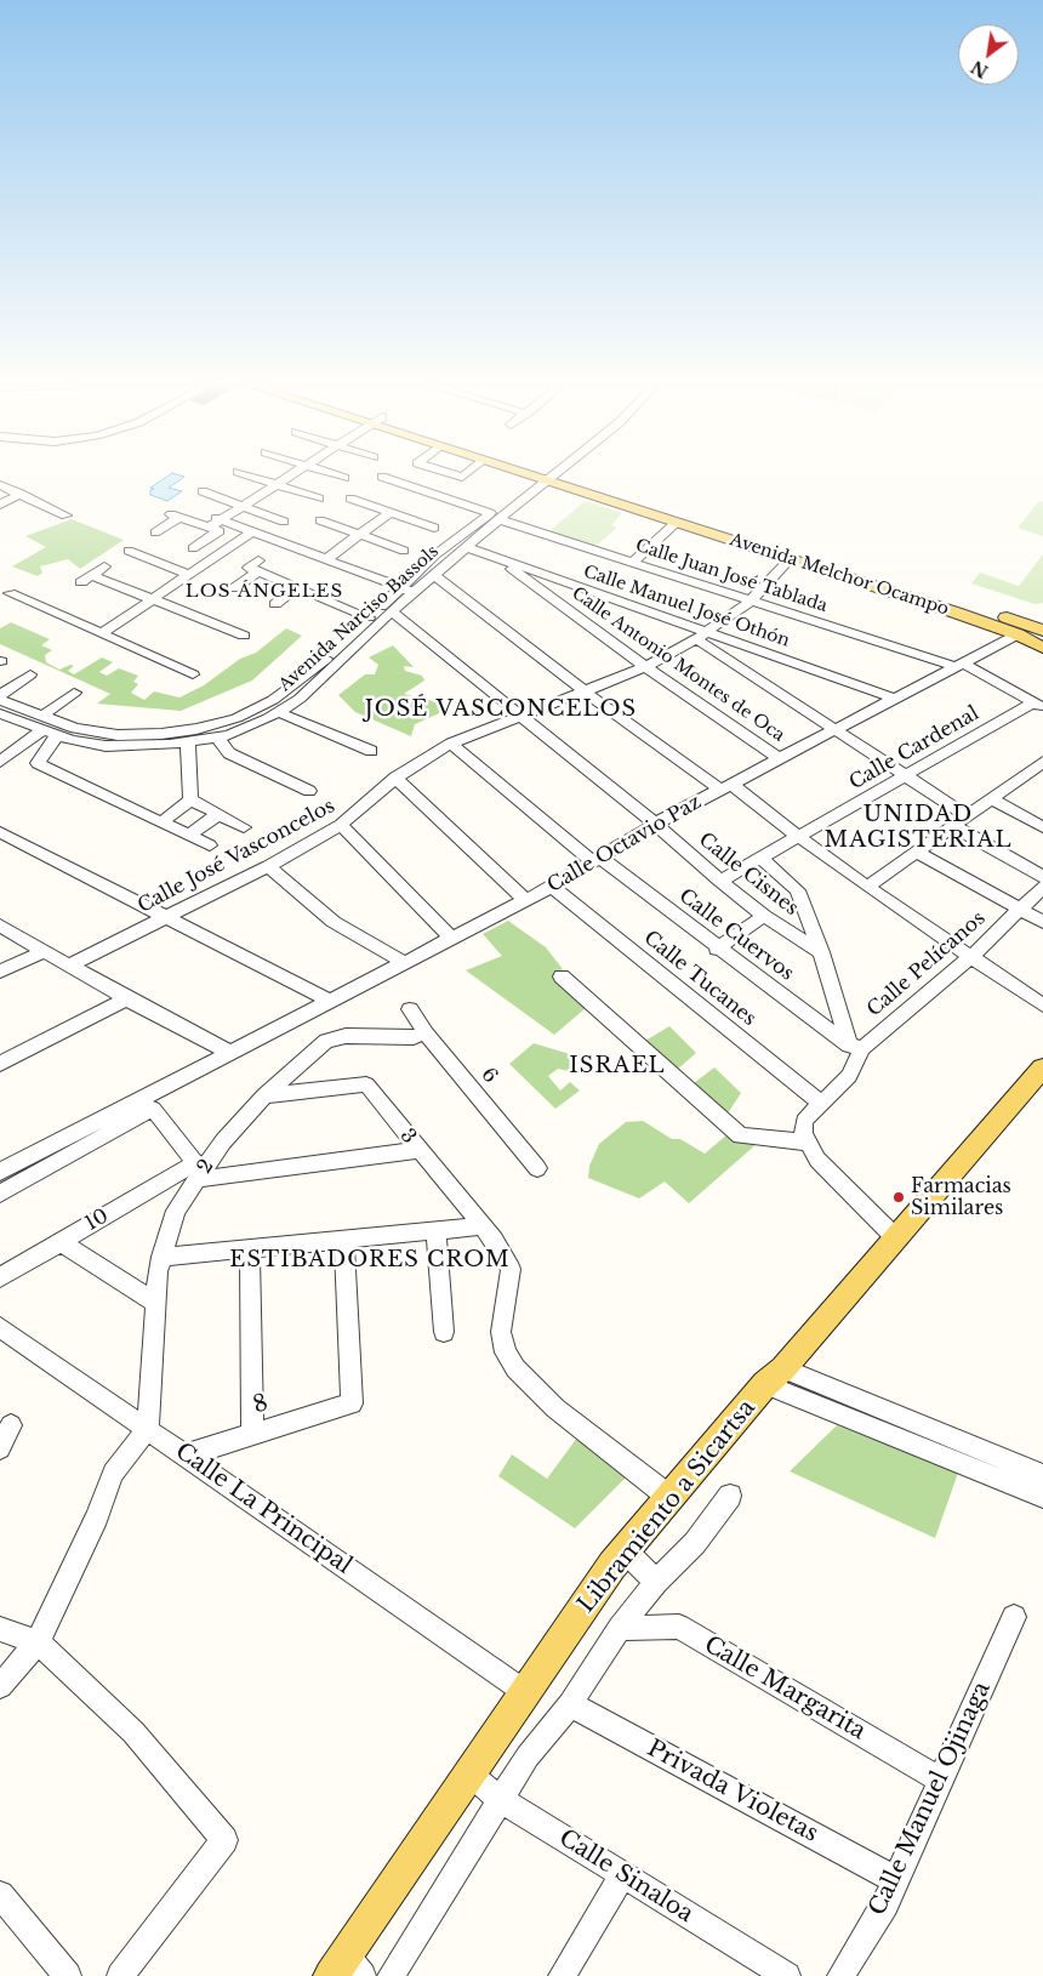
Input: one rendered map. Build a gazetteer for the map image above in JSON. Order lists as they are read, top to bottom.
{
  "streets": {
    "main road": ["Avenida Melchor Ocampo", "Libramiento a Sicartsa"],
    "street": [
      "Calle Juan José Tablada",
      "Calle Manuel José Othón",
      "Avenida Narciso Bassols",
      "Calle Antonio Montes de Oca",
      "Calle Cardenal",
      "Calle Octavio Paz",
      "Calle José Vasconcelos",
      "Calle Cisnes",
      "Calle Cuervos",
      "Calle Pelícanos",
      "Calle Tucanes",
      "6",
      "3",
      "2",
      "10",
      "8",
      "Calle La Principal",
      "Calle Margarita",
      "Privada Violetas",
      "Calle Manuel Ojinaga",
      "Calle Sinaloa"
    ]
  },
  "crossings": [
    ["Avenida Melchor Ocampo", "Calle Octavio Paz"],
    ["Avenida Melchor Ocampo", "Calle José Vasconcelos"],
    ["Calle Juan José Tablada", "Avenida Narciso Bassols"],
    ["Calle Juan José Tablada", "Calle Cardenal"],
    ["Calle Juan José Tablada", "Calle Octavio Paz"],
    ["Calle Juan José Tablada", "Calle José Vasconcelos"],
    ["Calle Manuel José Othón", "Avenida Narciso Bassols"],
    ["Calle Manuel José Othón", "Calle Antonio Montes de Oca"],
    ["Calle Manuel José Othón", "Calle Octavio Paz"],
    ["Calle Manuel José Othón", "Calle José Vasconcelos"],
    ["Avenida Narciso Bassols", "Calle Cisnes"],
    ["Calle Antonio Montes de Oca", "Calle Octavio Paz"],
    ["Calle Antonio Montes de Oca", "Calle José Vasconcelos"],
    ["Calle Cardenal", "Calle Cisnes"],
    ["Calle Octavio Paz", "Calle Cisnes"],
    ["Calle Octavio Paz", "Calle Cuervos"],
    ["Calle Octavio Paz", "Calle Tucanes"],
    ["Calle José Vasconcelos", "Calle Cisnes"],
    ["Calle José Vasconcelos", "Calle Cuervos"],
    ["Calle Cuervos", "Calle Pelícanos"],
    ["Calle Pelícanos", "Calle Tucanes"],
    ["6", "2"],
    ["3", "2"],
    ["3", "Libramiento a Sicartsa"],
    ["2", "10"],
    ["2", "Calle La Principal"],
    ["8", "Calle La Principal"],
    ["Libramiento a Sicartsa", "Calle La Principal"],
    ["Libramiento a Sicartsa", "Calle Sinaloa"],
    ["Calle Margarita", "Calle Manuel Ojinaga"],
    ["Privada Violetas", "Calle Manuel Ojinaga"]
  ],
  "districts": [
    "LOS ÁNGELES",
    "JOSÉ VASCONCELOS",
    "UNIDAD MAGISTERIAL",
    "ISRAEL",
    "ESTIBADORES CROM"
  ],
  "places": ["Farmacias Similares"],
  "north": "bottom left"
}
